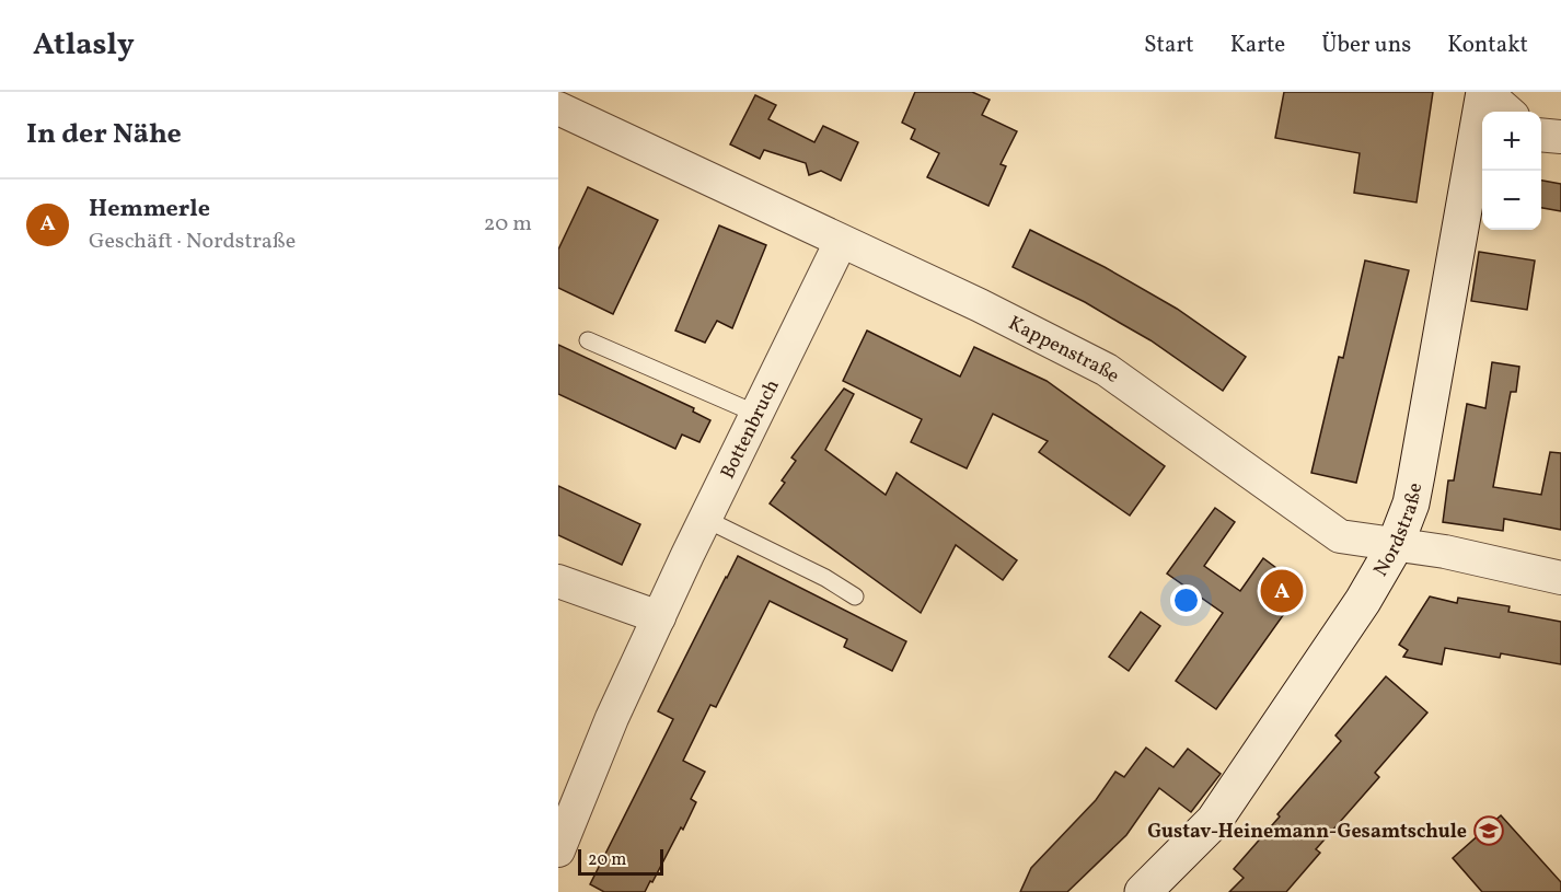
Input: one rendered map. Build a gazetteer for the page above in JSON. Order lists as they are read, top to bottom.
{
  "streets": {
    "street": ["Kappenstraße", "Bottenbruch", "Nordstraße"]
  },
  "crossings": [
    ["Kappenstraße", "Bottenbruch"],
    ["Kappenstraße", "Nordstraße"]
  ],
  "places": {
    "school or university": ["Gustav-Heinemann-Gesamtschule"]
  },
  "scale_bar": "20 m",
  "page": {
    "header": "Atlasly",
    "nav": [
      "Start",
      "Karte",
      "Über uns",
      "Kontakt"
    ],
    "heading": "In der Nähe",
    "map_buttons": ["+", "−"],
    "list": [
      {
        "mark": "A",
        "name": "Hemmerle",
        "note": "Geschäft · Nordstraße",
        "value": "20 m"
      }
    ],
    "pins": "A",
    "scale": "20 m"
  }
}
